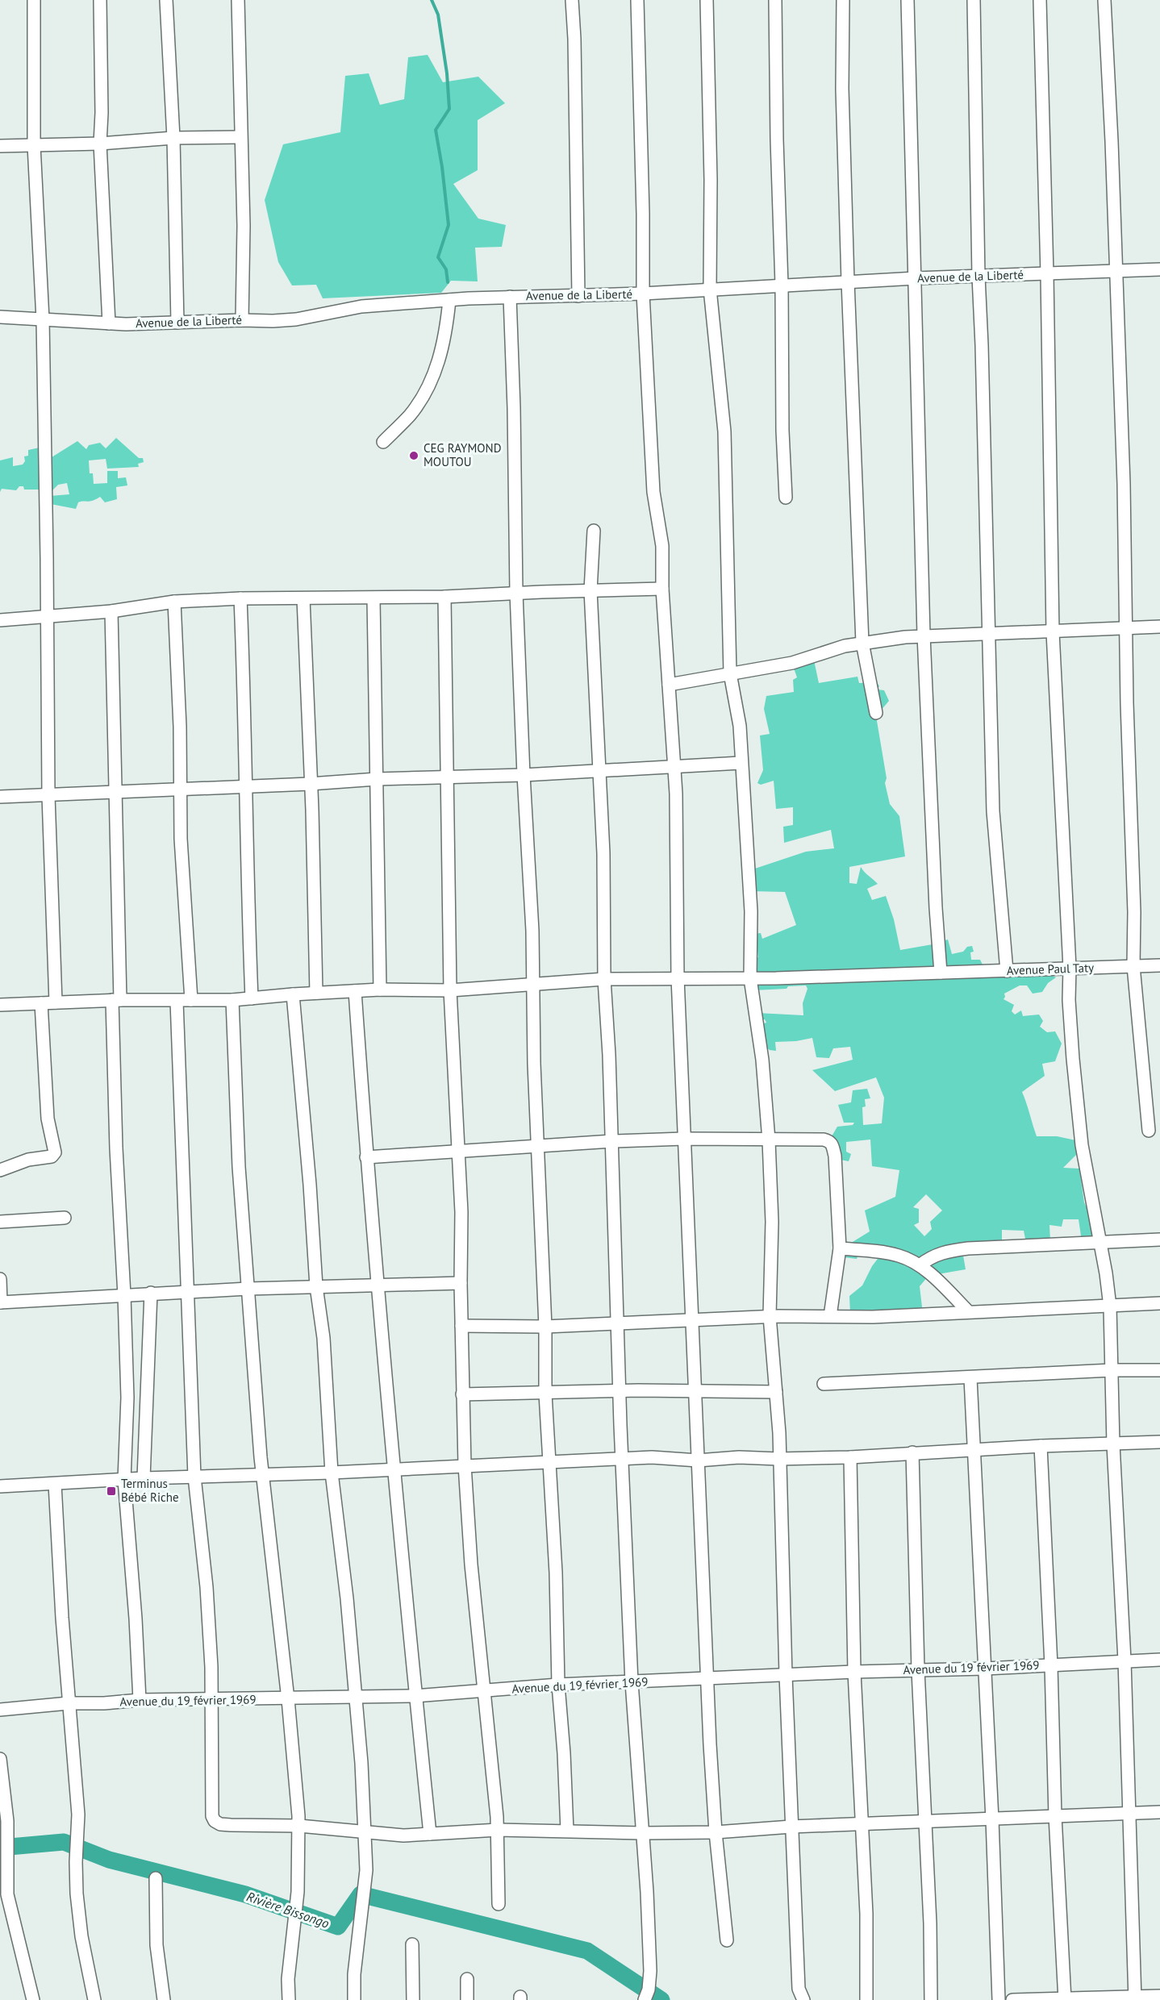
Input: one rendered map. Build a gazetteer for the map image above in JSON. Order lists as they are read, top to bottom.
{
  "streets": {
    "street": ["Avenue de la Liberté", "Avenue Paul Taty", "Avenue du 19 février 1969"]
  },
  "water": ["Rivière Bissongo"],
  "places": {
    "other": ["CEG RAYMOND MOUTOU"],
    "transit": ["Terminus Bébé Riche"]
  }
}
